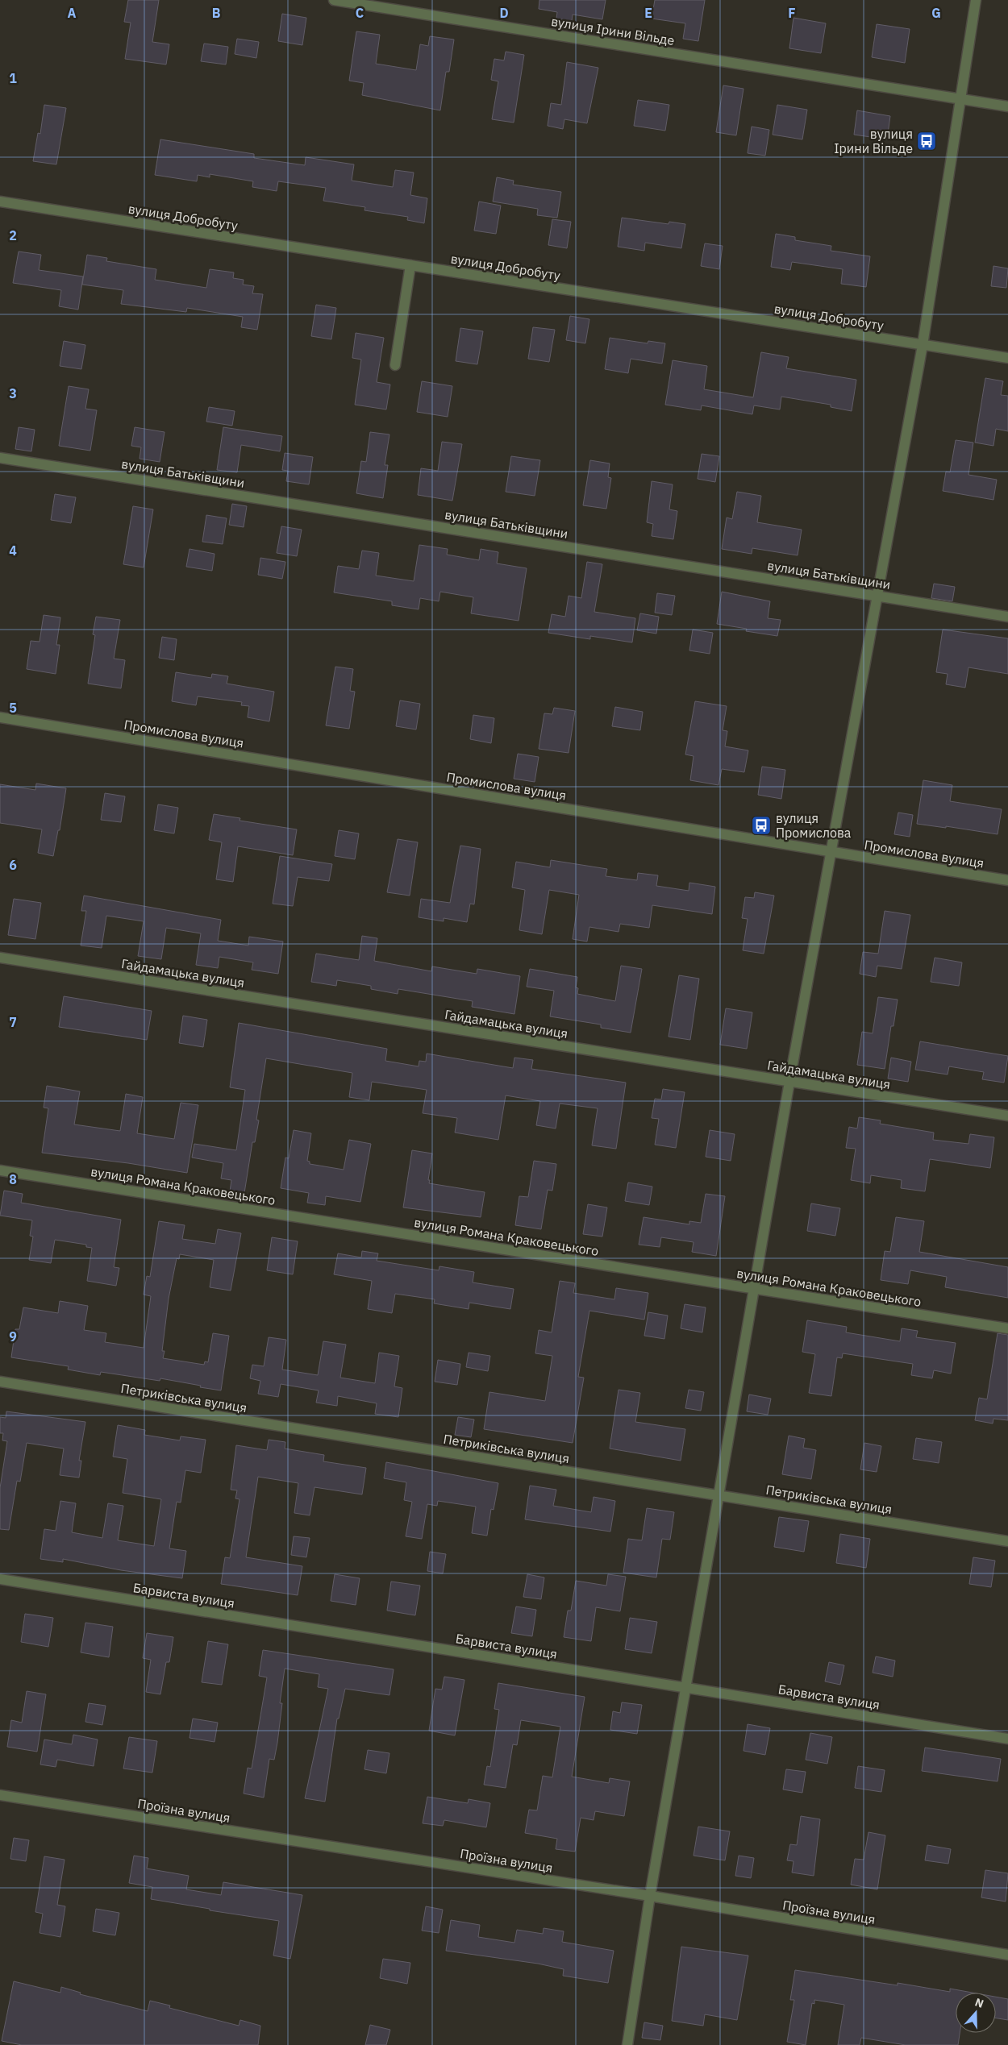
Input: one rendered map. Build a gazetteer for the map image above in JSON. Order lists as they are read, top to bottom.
{
  "streets": {
    "street": [
      "вулиця Ірини Вільде",
      "вулиця Добробуту",
      "вулиця Батьківщини",
      "Промислова вулиця",
      "Гайдамацька вулиця",
      "вулиця Романа Краковецького",
      "Петриківська вулиця",
      "Барвиста вулиця",
      "Проїзна вулиця"
    ]
  },
  "places": {
    "bus stop": ["вулиця Ірини Вільде", "вулиця Промислова"]
  },
  "north": "top",
  "grid": {
    "columns": [
      "A",
      "B",
      "C",
      "D",
      "E",
      "F",
      "G"
    ],
    "rows": [
      "1",
      "2",
      "3",
      "4",
      "5",
      "6",
      "7",
      "8",
      "9"
    ]
  }
}
